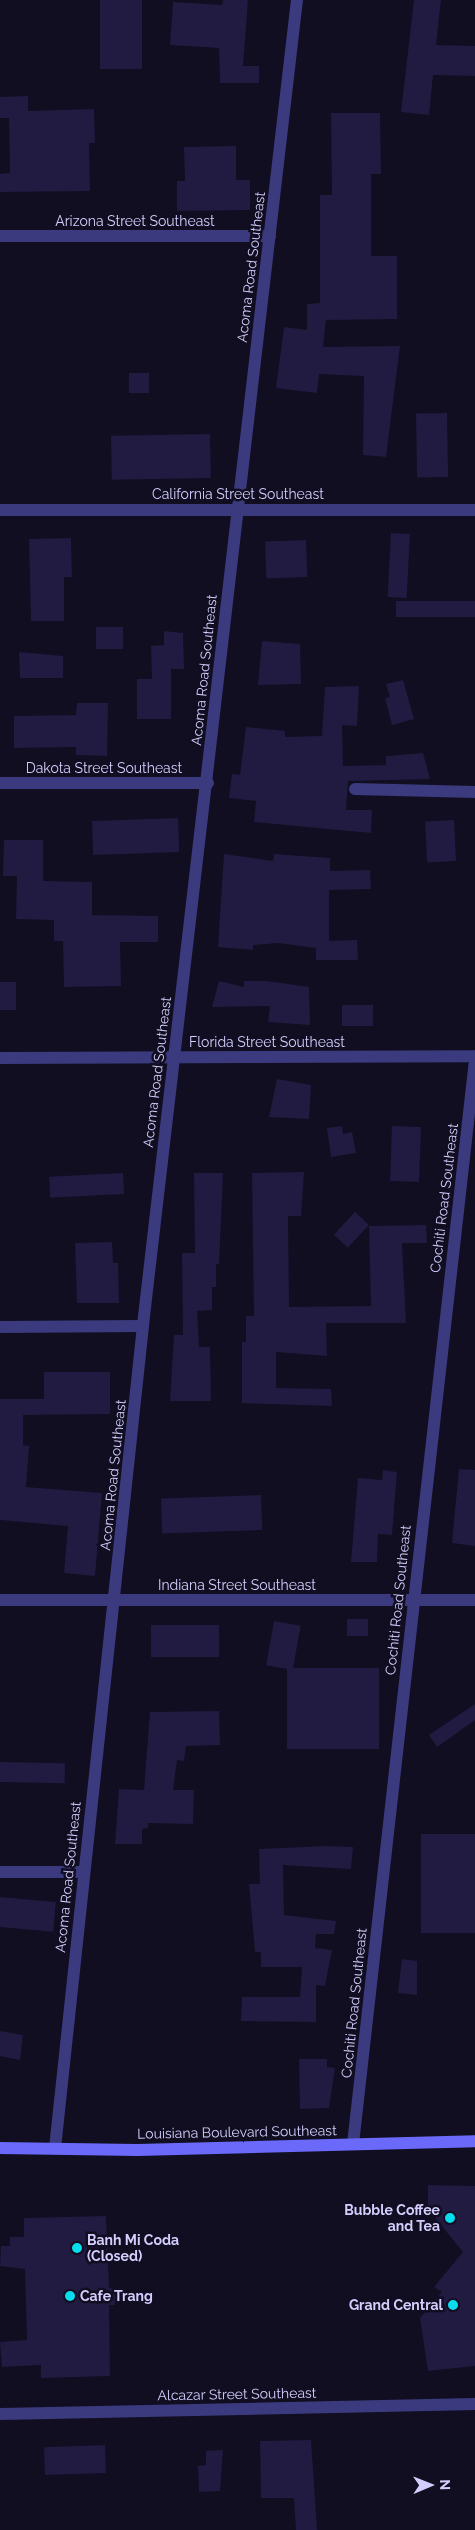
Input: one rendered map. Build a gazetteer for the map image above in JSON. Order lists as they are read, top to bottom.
{
  "streets": {
    "main road": ["Louisiana Boulevard Southeast"],
    "street": [
      "Arizona Street Southeast",
      "Acoma Road Southeast",
      "California Street Southeast",
      "Dakota Street Southeast",
      "Florida Street Southeast",
      "Cochiti Road Southeast",
      "Indiana Street Southeast",
      "Alcazar Street Southeast"
    ]
  },
  "crossings": [
    ["Arizona Street Southeast", "Acoma Road Southeast"],
    ["Acoma Road Southeast", "California Street Southeast"],
    ["Acoma Road Southeast", "Dakota Street Southeast"],
    ["Acoma Road Southeast", "Florida Street Southeast"],
    ["Acoma Road Southeast", "Indiana Street Southeast"],
    ["Acoma Road Southeast", "Louisiana Boulevard Southeast"],
    ["Florida Street Southeast", "Cochiti Road Southeast"],
    ["Cochiti Road Southeast", "Indiana Street Southeast"],
    ["Cochiti Road Southeast", "Louisiana Boulevard Southeast"]
  ],
  "places": [
    "Bubble Coffee and Tea",
    "Banh Mi Coda (Closed)",
    "Cafe Trang",
    "Grand Central"
  ],
  "north": "right"
}
